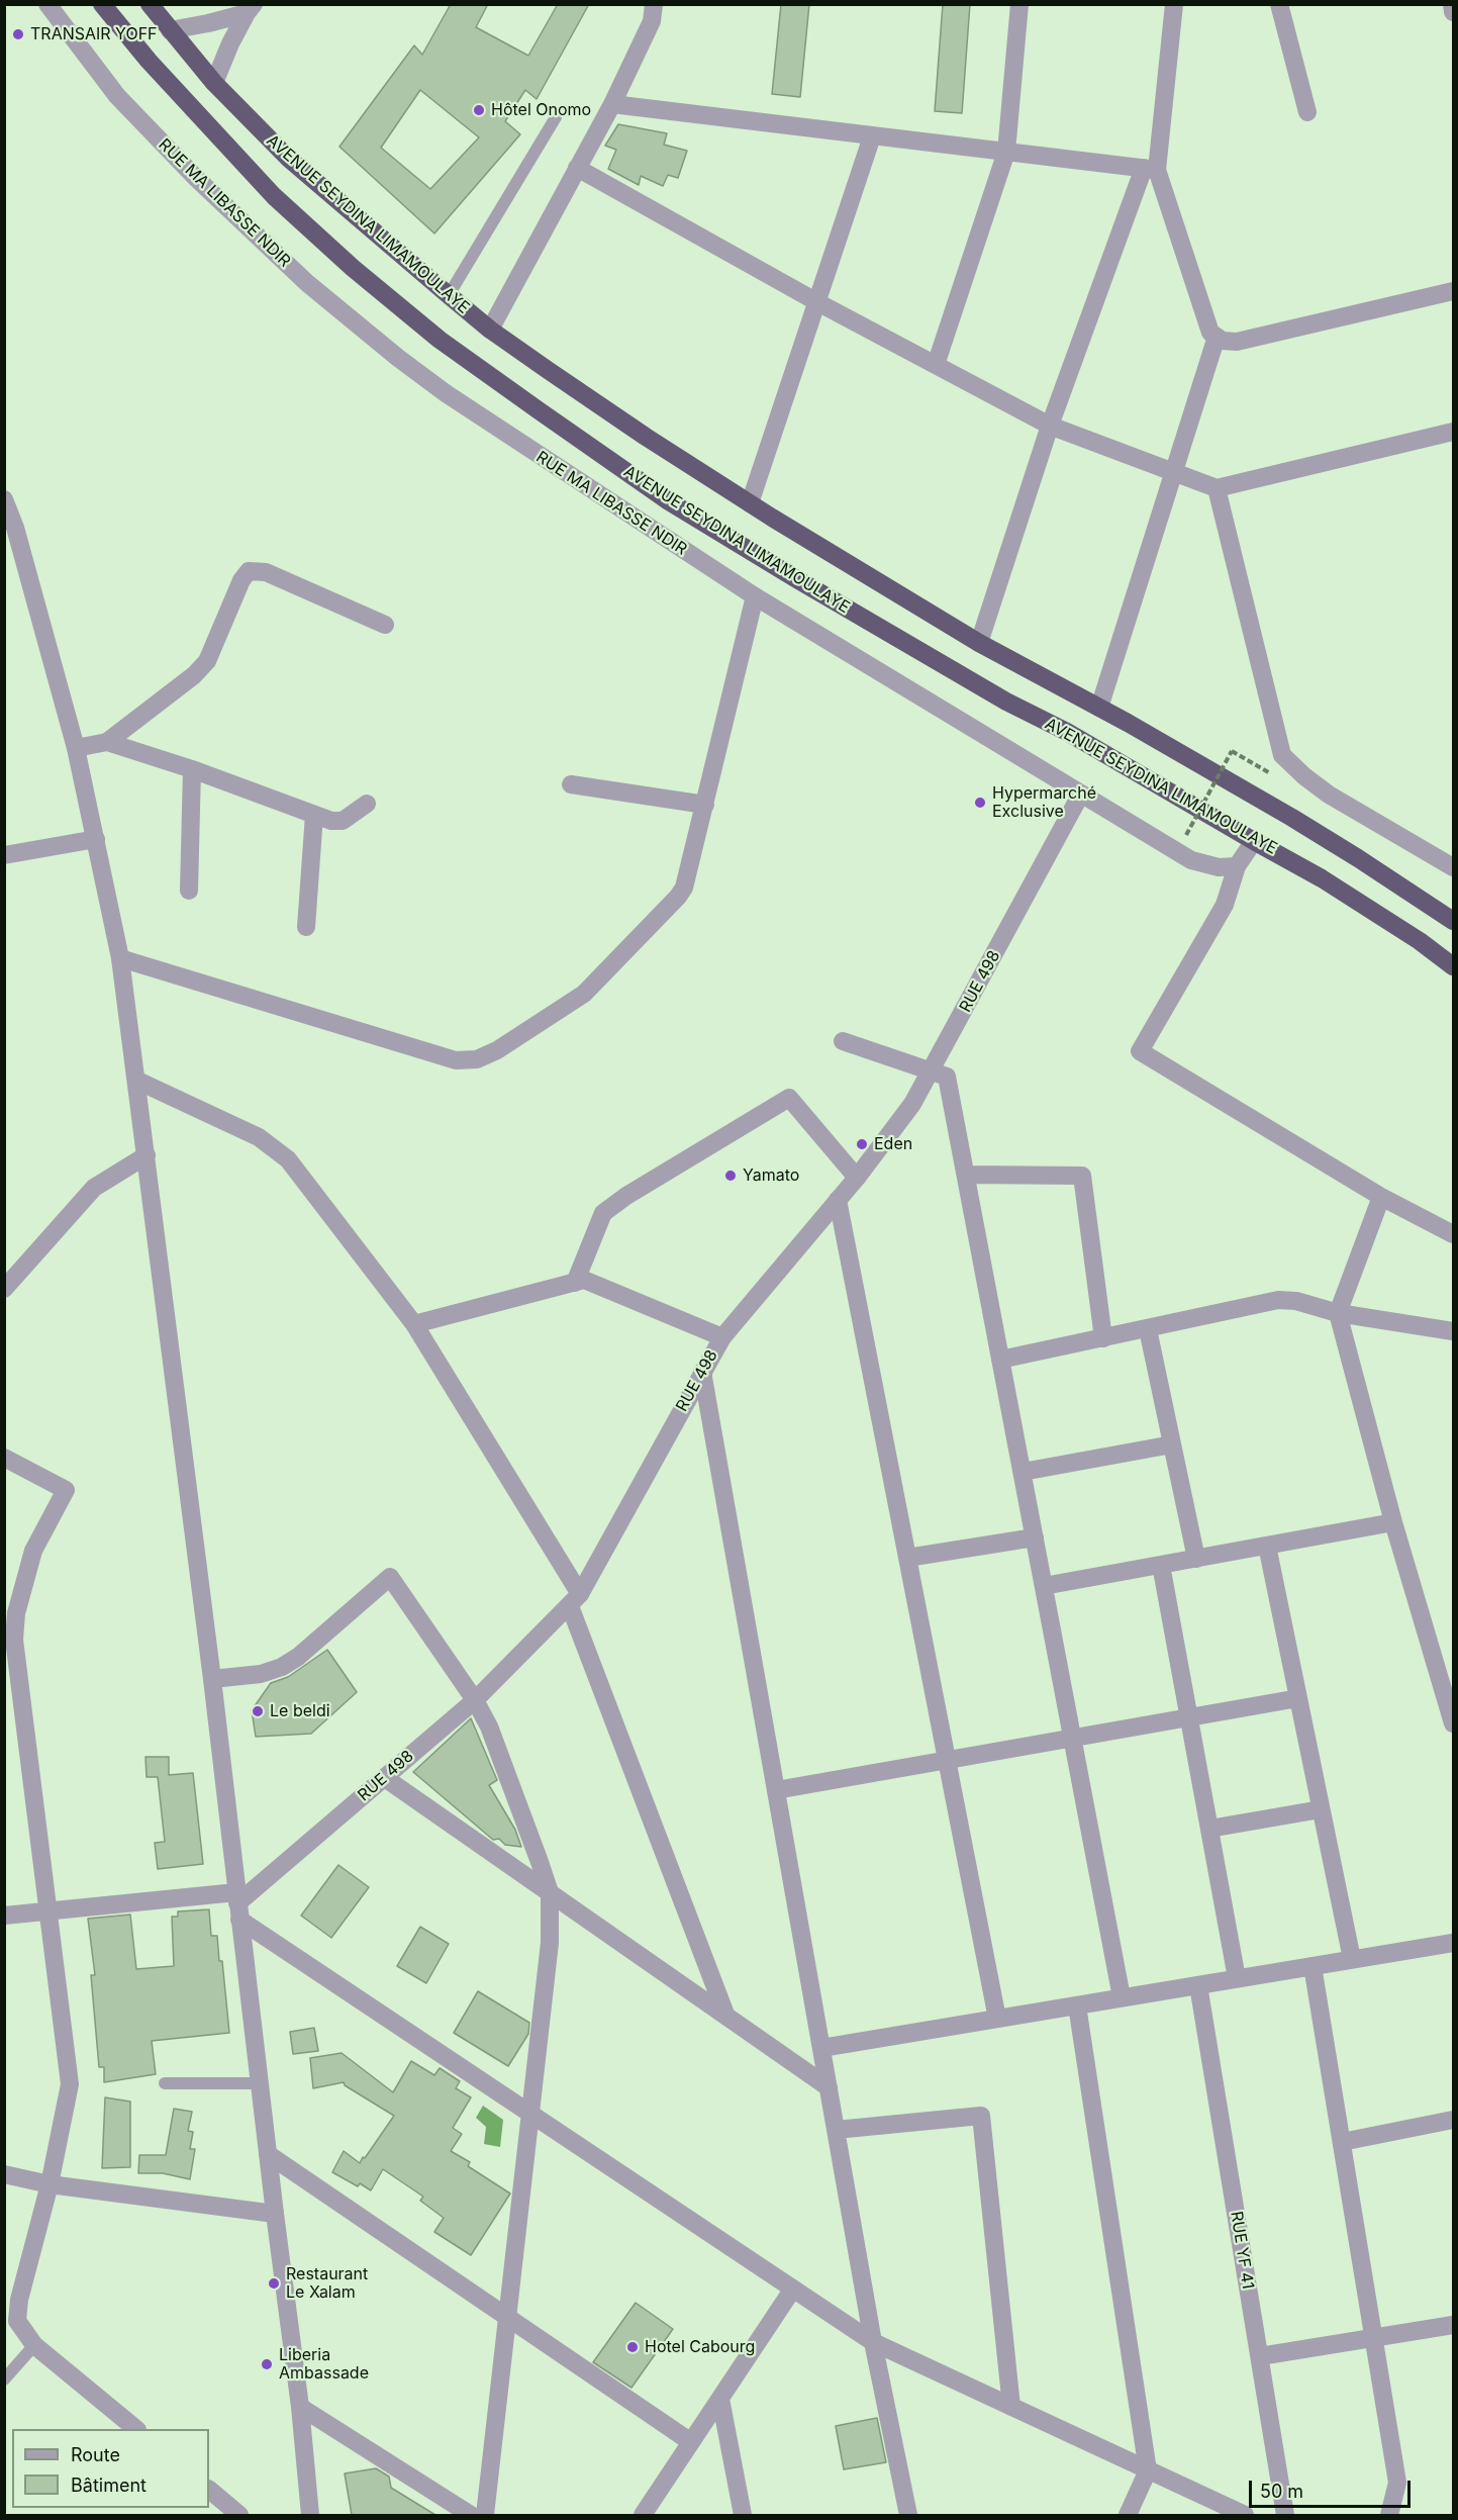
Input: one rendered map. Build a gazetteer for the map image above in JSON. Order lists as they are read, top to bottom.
{
  "streets": {
    "highway": ["AVENUE SEYDINA LIMAMOULAYE"],
    "street": ["RUE MA LIBASSE NDIR", "RUE 498", "RUE YF 41"]
  },
  "crossings": [
    ["RUE MA LIBASSE NDIR", "RUE 498"]
  ],
  "places": [
    "TRANSAIR YOFF",
    "Hôtel Onomo",
    "Hypermarché Exclusive",
    "Eden",
    "Yamato",
    "Le beldi",
    "Restaurant Le Xalam",
    "Hotel Cabourg",
    "Liberia Ambassade"
  ],
  "legend": ["Route", "Bâtiment"],
  "scale_bar": "50 m"
}
